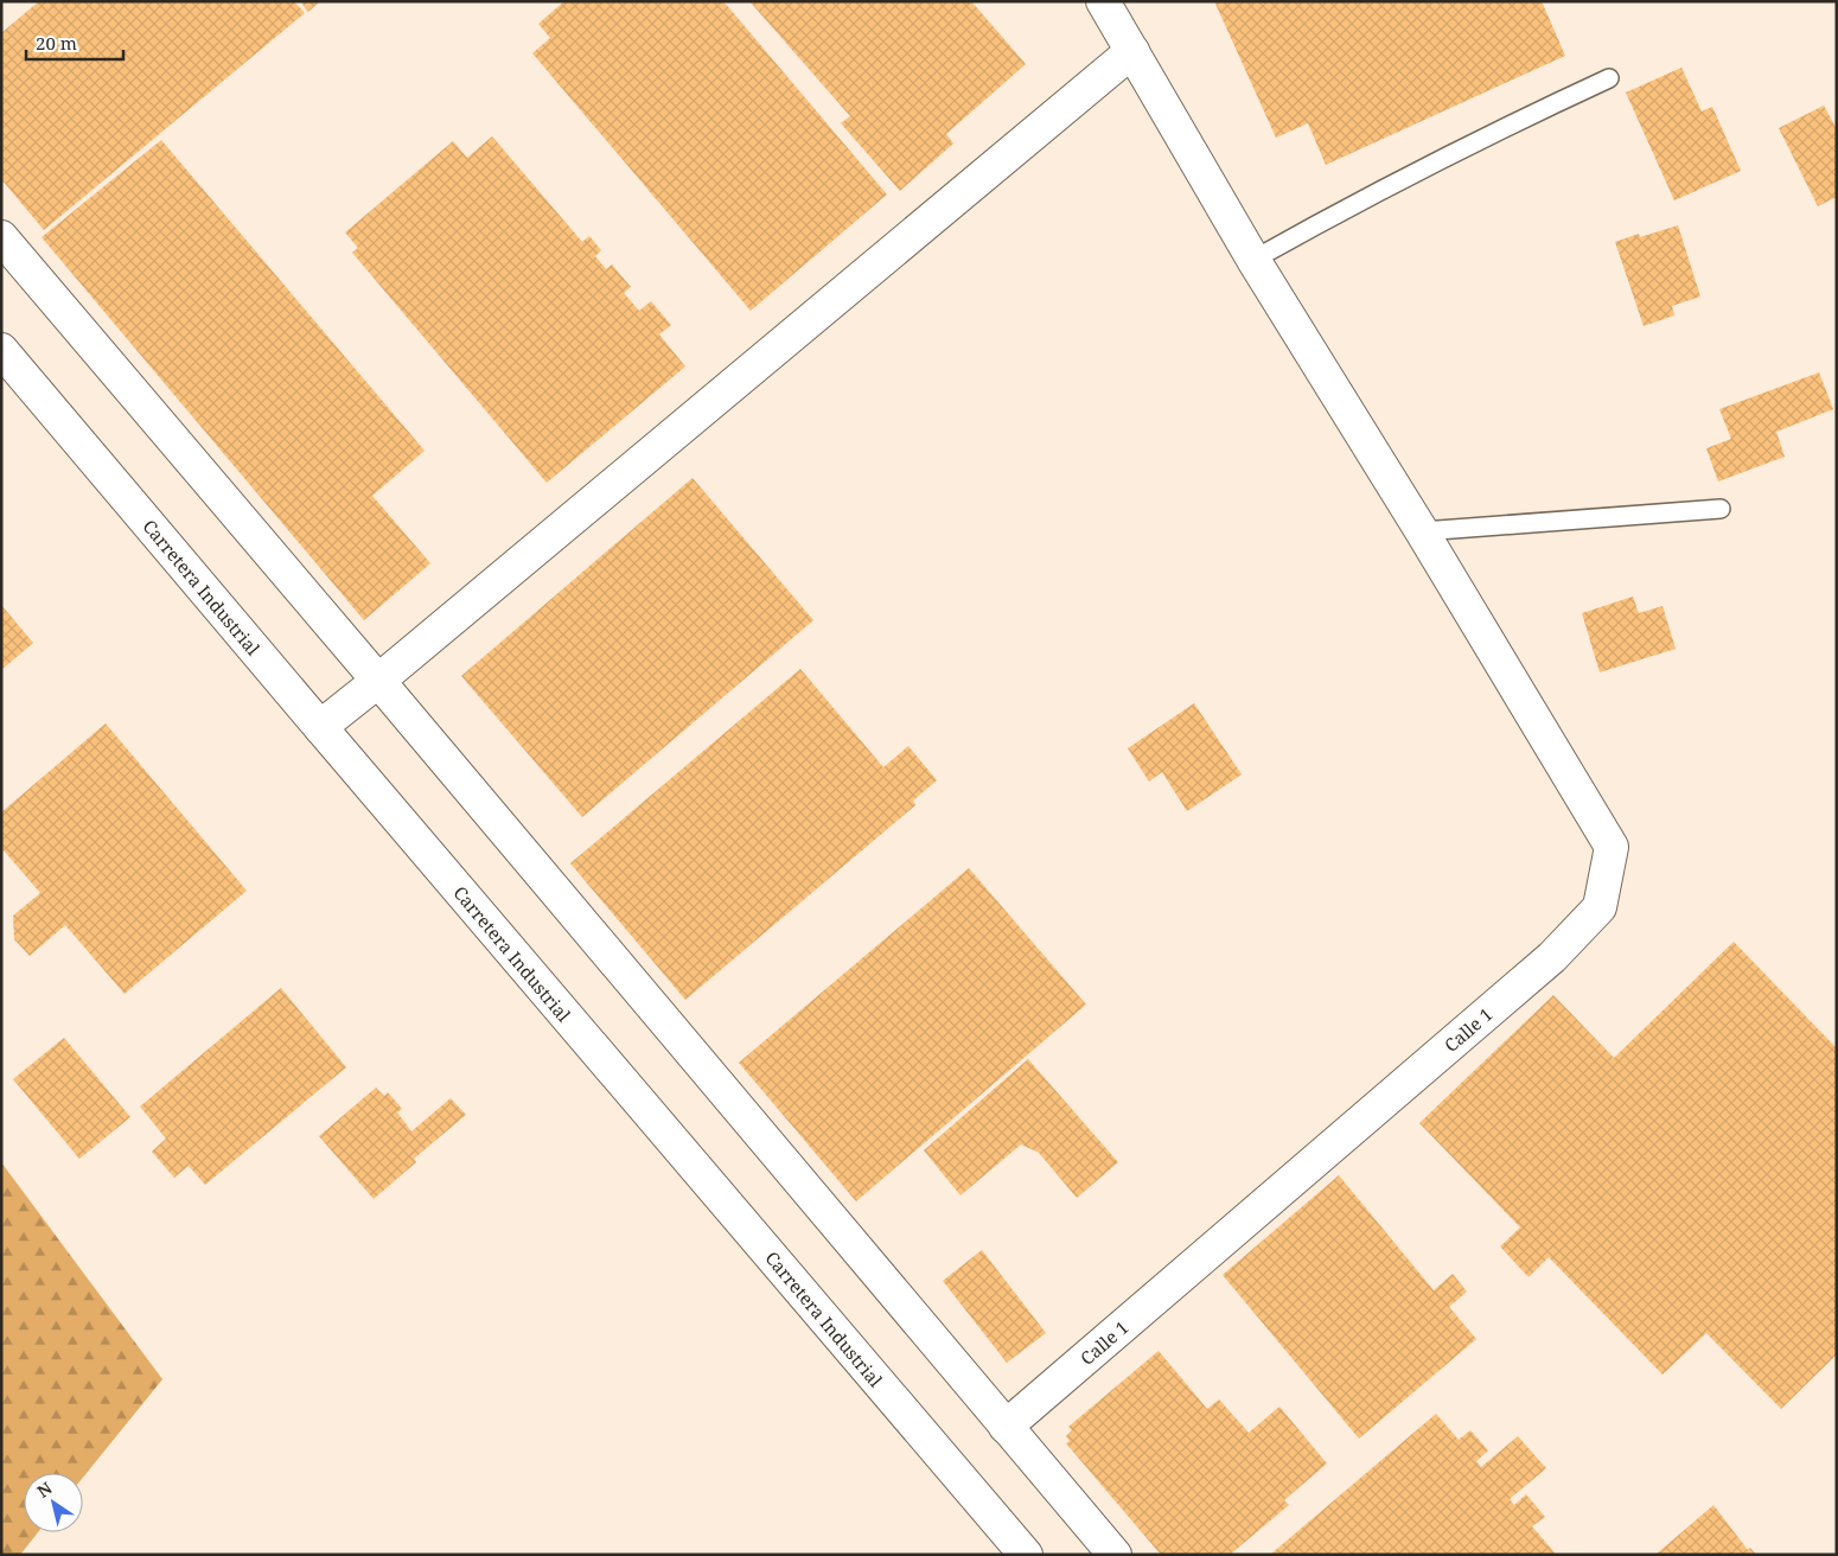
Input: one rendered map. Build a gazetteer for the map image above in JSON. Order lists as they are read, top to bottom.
{
  "streets": {
    "street": ["Carretera Industrial", "Calle 1"]
  },
  "scale_bar": "20 m",
  "north": "top left"
}
